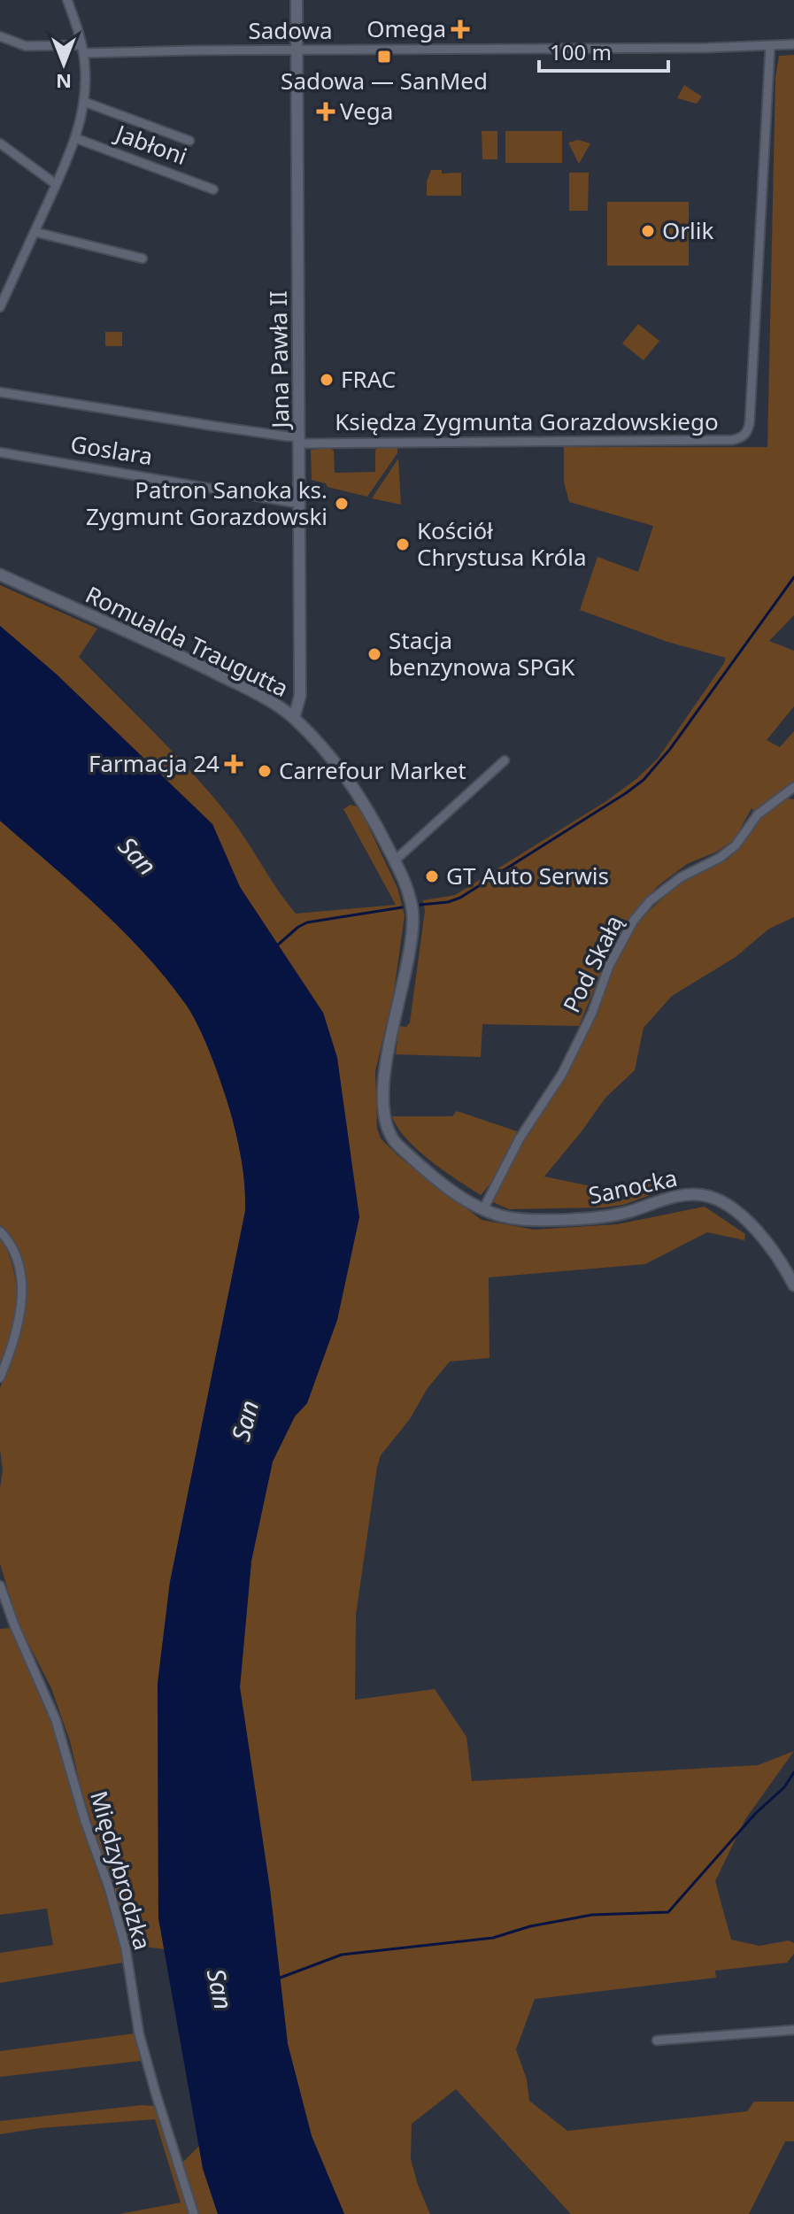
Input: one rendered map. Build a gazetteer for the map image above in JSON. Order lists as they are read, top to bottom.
{
  "streets": {
    "street": [
      "Sadowa",
      "Jabłoni",
      "Jana Pawła II",
      "Księdza Zygmunta Gorazdowskiego",
      "Goslara",
      "Romualda Traugutta",
      "Pod Skałą",
      "Sanocka",
      "Międzybrodzka"
    ]
  },
  "crossings": [
    ["Sadowa", "Jana Pawła II"],
    ["Sadowa", "Księdza Zygmunta Gorazdowskiego"],
    ["Jana Pawła II", "Księdza Zygmunta Gorazdowskiego"],
    ["Jana Pawła II", "Goslara"],
    ["Jana Pawła II", "Romualda Traugutta"],
    ["Romualda Traugutta", "Pod Skałą"],
    ["Romualda Traugutta", "Sanocka"],
    ["Pod Skałą", "Sanocka"]
  ],
  "water": ["San"],
  "places": {
    "health": ["Omega", "Vega", "Farmacja 24"],
    "transit": ["Sadowa — SanMed"],
    "other": [
      "Orlik",
      "FRAC",
      "Patron Sanoka ks. Zygmunt Gorazdowski",
      "Kościół Chrystusa Króla",
      "Stacja benzynowa SPGK",
      "Carrefour Market",
      "GT Auto Serwis"
    ]
  },
  "scale_bar": "100 m",
  "north": "bottom"
}
